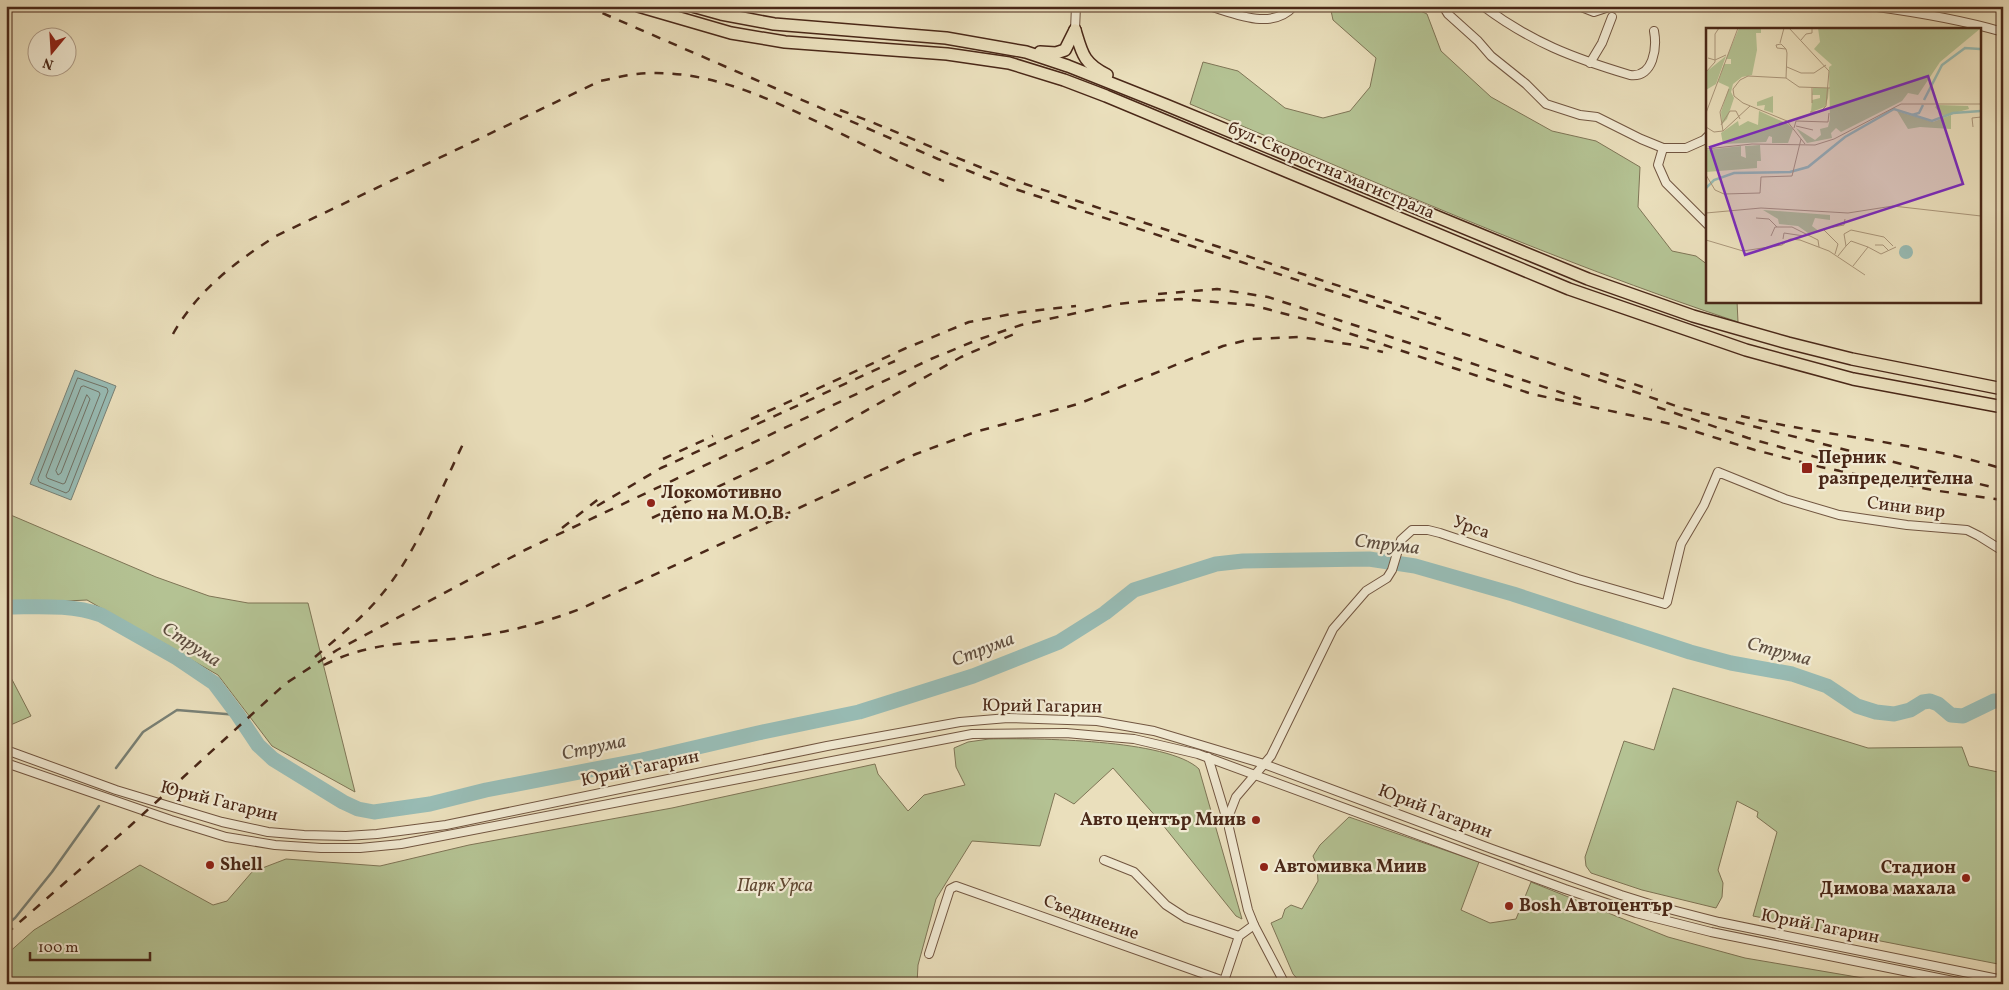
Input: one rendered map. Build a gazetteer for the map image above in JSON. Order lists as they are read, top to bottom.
{
  "streets": {
    "highway": ["бул. Скоростна магистрала"],
    "street": [
      "Сини вир",
      "Урса",
      "Юрий Гагарин",
      "Съединение"
    ]
  },
  "crossings": [
    ["Сини вир", "Урса"],
    ["Урса", "Юрий Гагарин"]
  ],
  "water": ["Струма"],
  "parks": ["Парк Урса"],
  "places": {
    "transit": ["Перник разпределителна"],
    "other": [
      "Локомотивно депо на М.О.В.",
      "Авто център Миив",
      "Shell",
      "Автомивка Миив",
      "Стадион Димова махала",
      "Bosh Автоцентър"
    ]
  },
  "scale_bar": "100 m",
  "north": "bottom"
}
